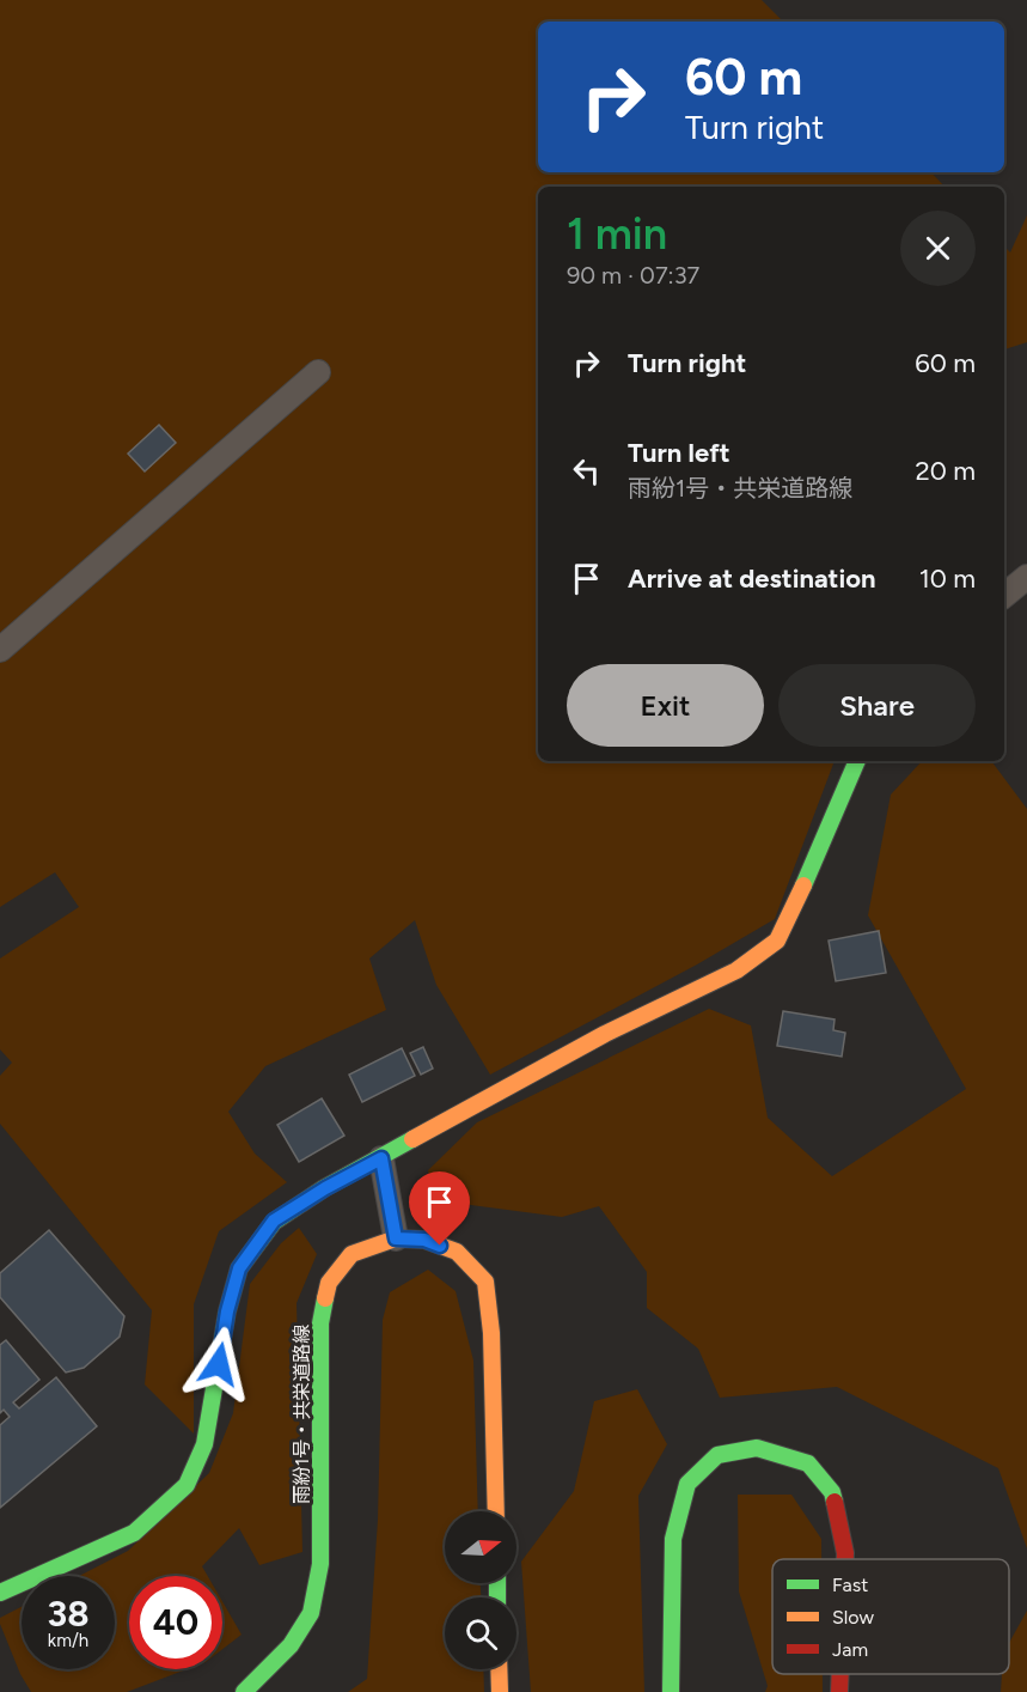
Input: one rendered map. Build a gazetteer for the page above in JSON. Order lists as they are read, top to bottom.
{
  "streets": {
    "street": ["雨紛1号・共栄道路線"]
  },
  "legend": ["Fast", "Slow", "Jam"],
  "north": "right",
  "page": {
    "turn": ["60 m", "Turn right"],
    "heading": ["1 min", "90 m · 07:37"],
    "list": [
      {
        "name": "Turn right",
        "value": "60 m"
      },
      {
        "name": "Turn left",
        "note": "雨紛1号・共栄道路線",
        "value": "20 m"
      },
      {
        "name": "Arrive at destination",
        "value": "10 m"
      }
    ],
    "buttons": ["Exit", "Share"],
    "speed": "38 km/h",
    "limit": "40"
  }
}
